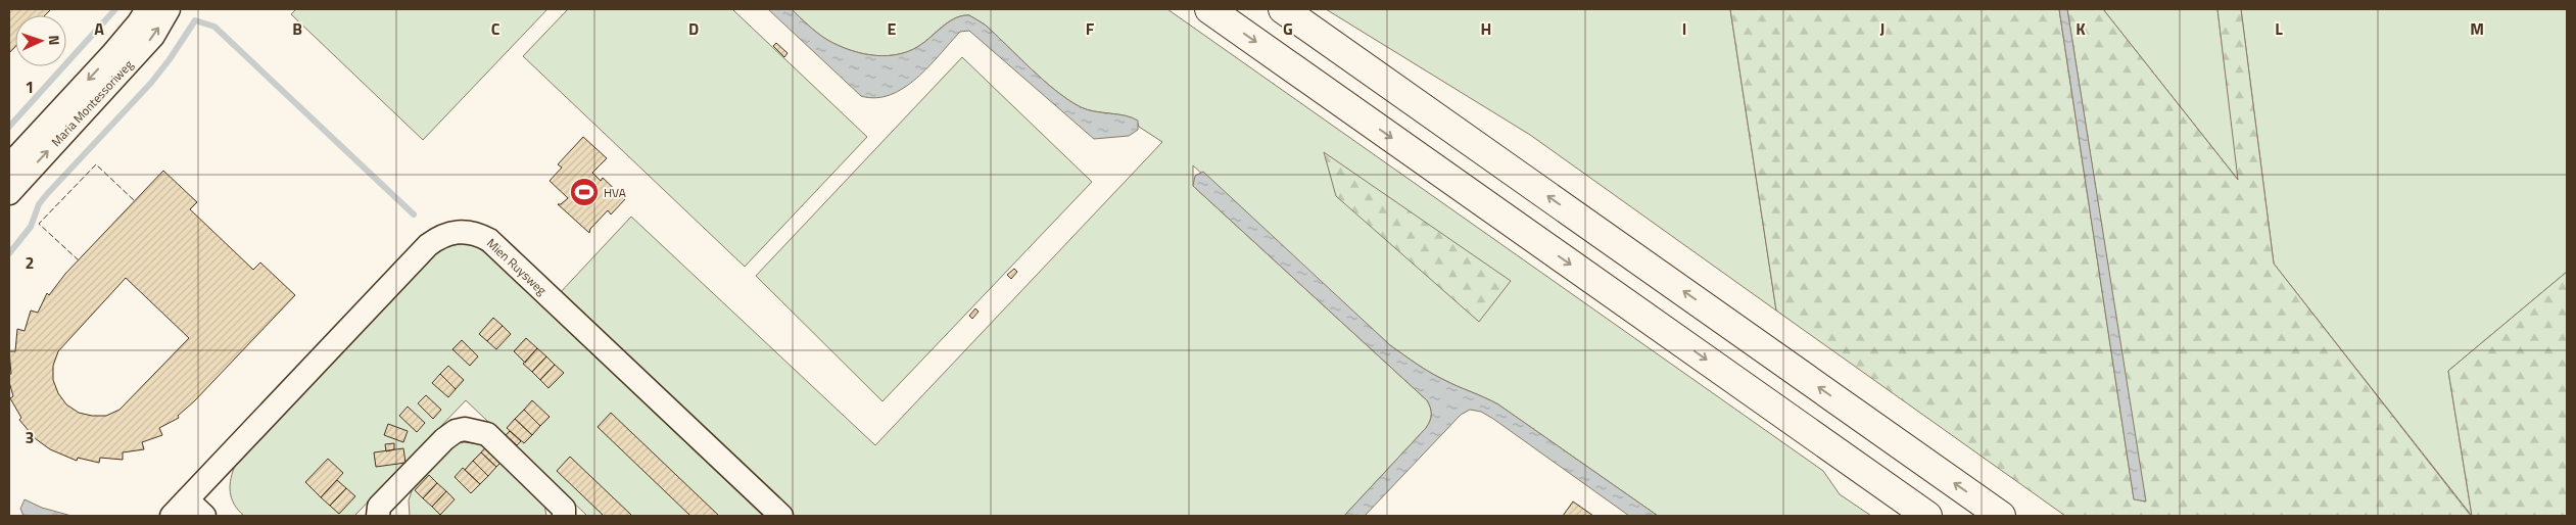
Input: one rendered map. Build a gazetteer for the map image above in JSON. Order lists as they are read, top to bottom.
{
  "streets": {
    "street": ["Maria Montessoriweg", "Mien Ruysweg"]
  },
  "places": {
    "sports": ["HVA"]
  },
  "north": "right",
  "grid": {
    "columns": [
      "A",
      "B",
      "C",
      "D",
      "E",
      "F",
      "G",
      "H",
      "I",
      "J",
      "K",
      "L",
      "M"
    ],
    "rows": ["1", "2", "3"]
  }
}
